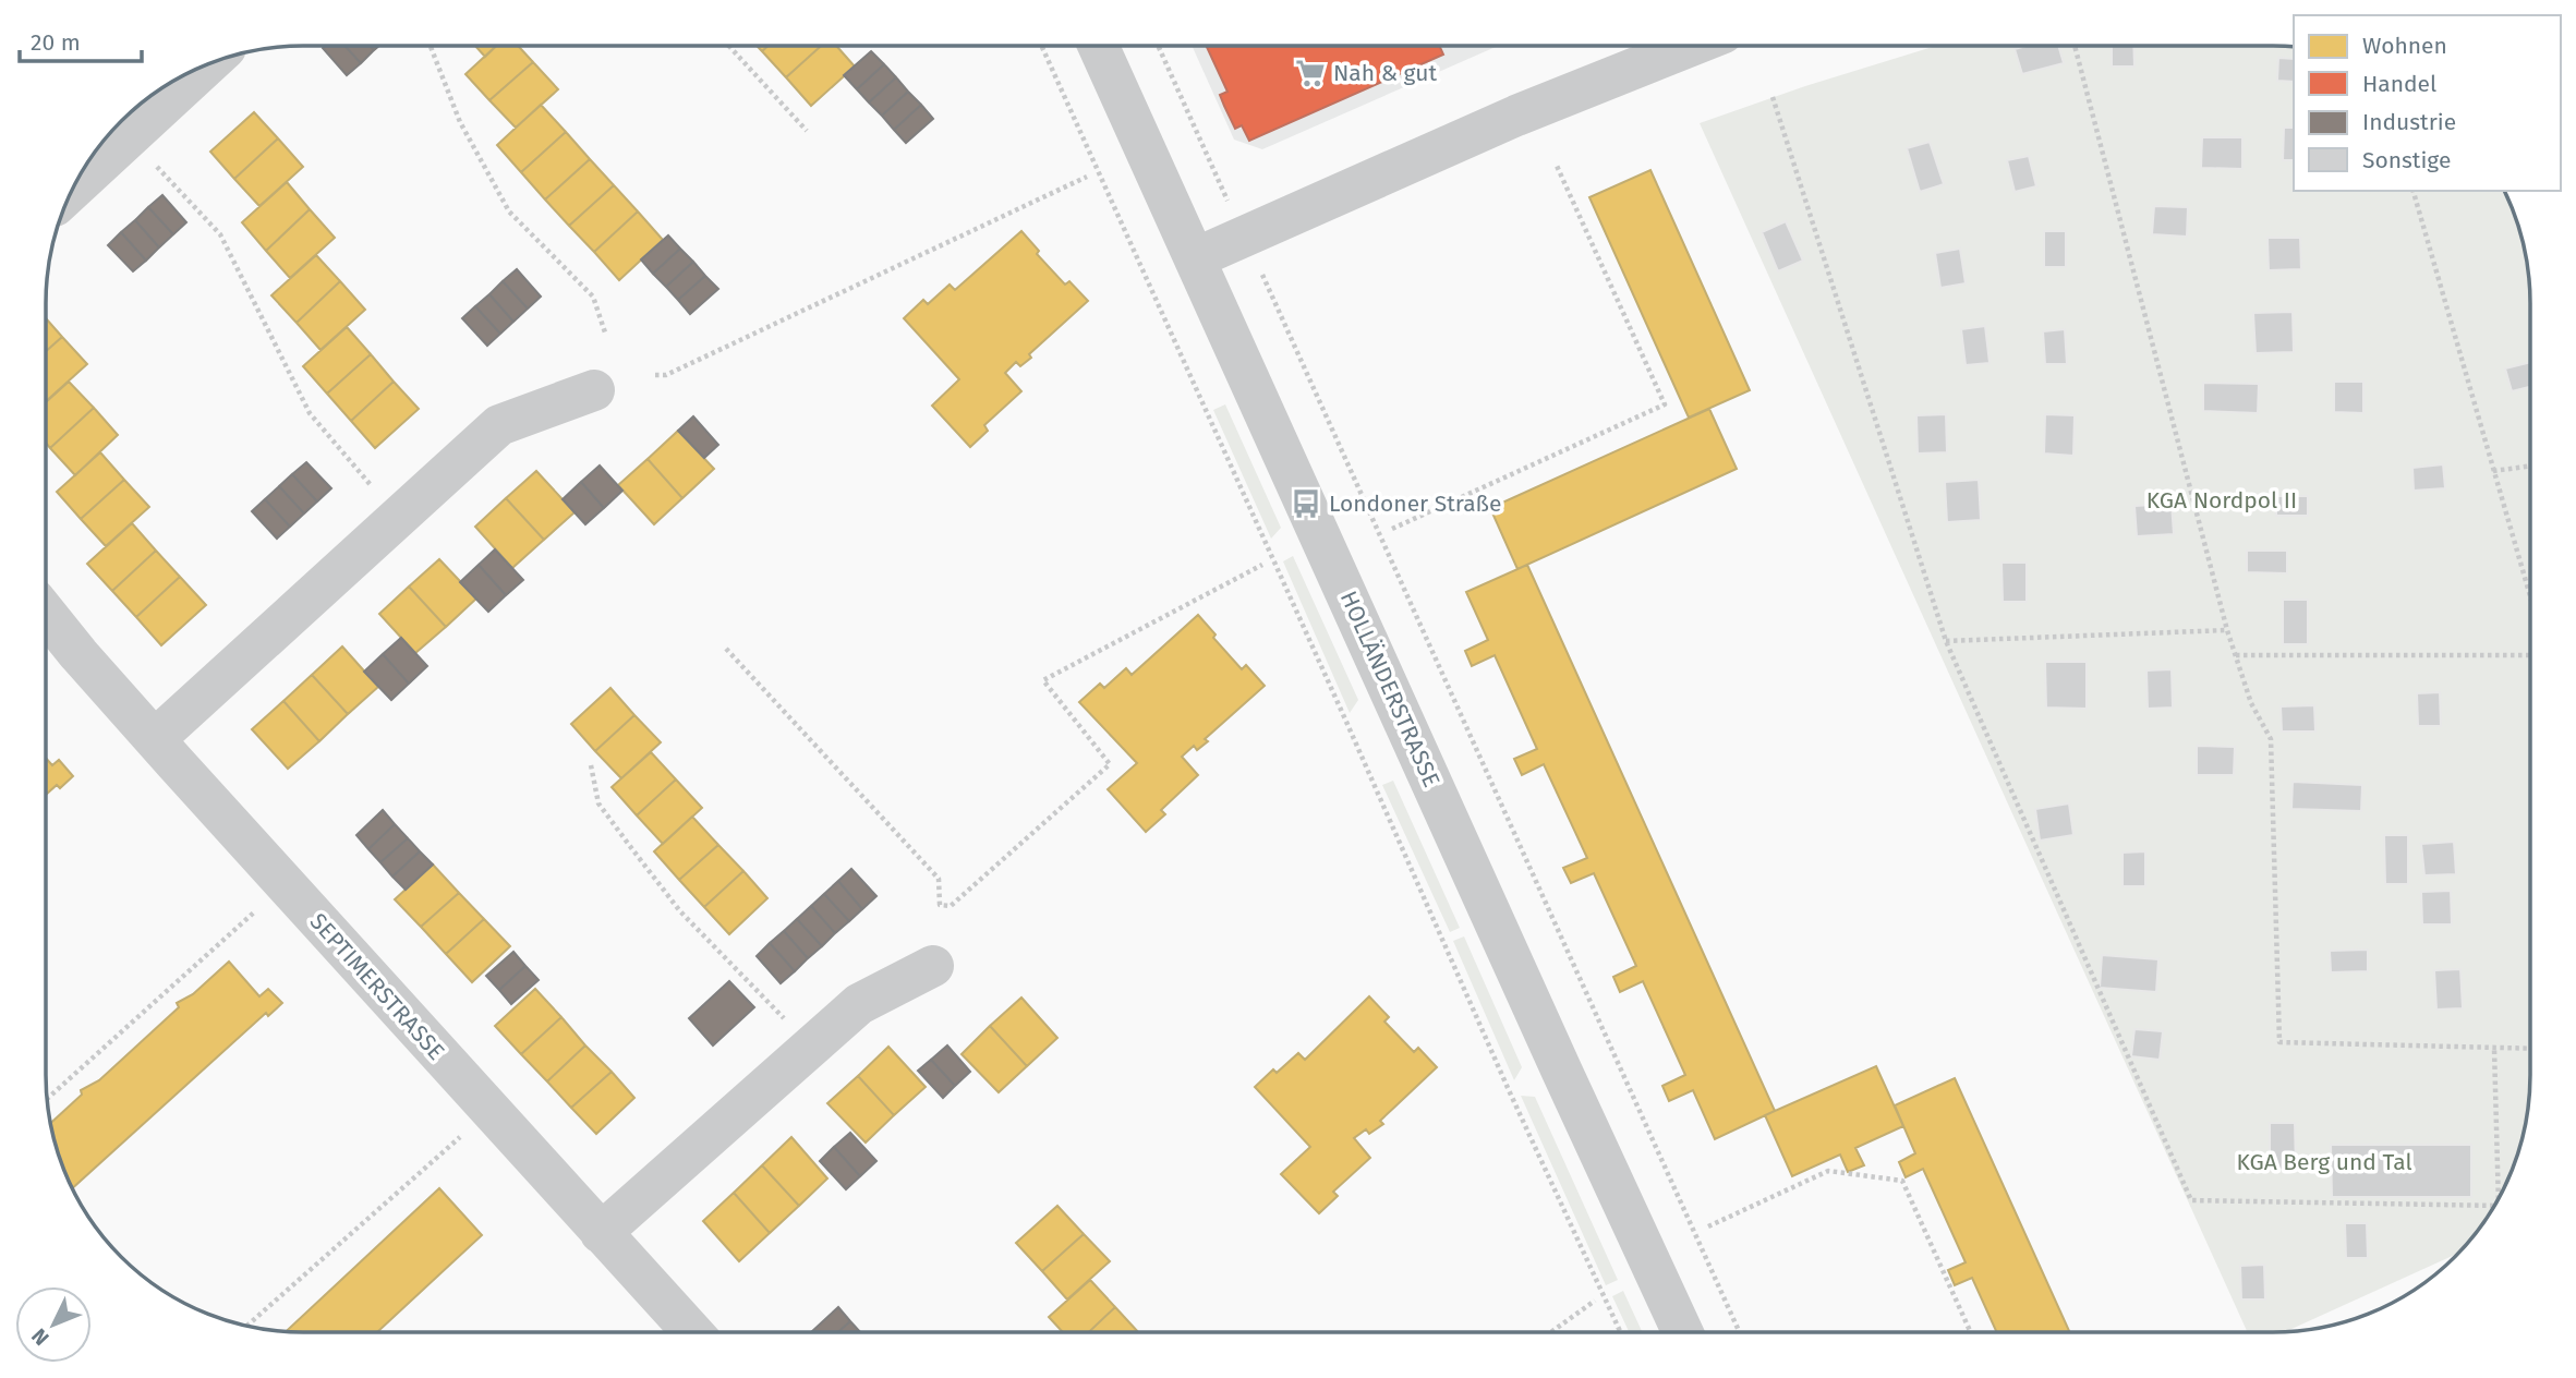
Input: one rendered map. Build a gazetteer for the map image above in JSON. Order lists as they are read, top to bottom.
{
  "streets": {
    "street": ["HOLLÄNDERSTRASSE", "SEPTIMERSTRASSE"]
  },
  "parks": ["KGA Nordpol II", "KGA Berg und Tal"],
  "places": {
    "supermarket": ["Nah & gut"],
    "bus stop": ["Londoner Straße"]
  },
  "legend": [
    "Wohnen",
    "Handel",
    "Industrie",
    "Sonstige"
  ],
  "scale_bar": "20 m",
  "north": "bottom left"
}
